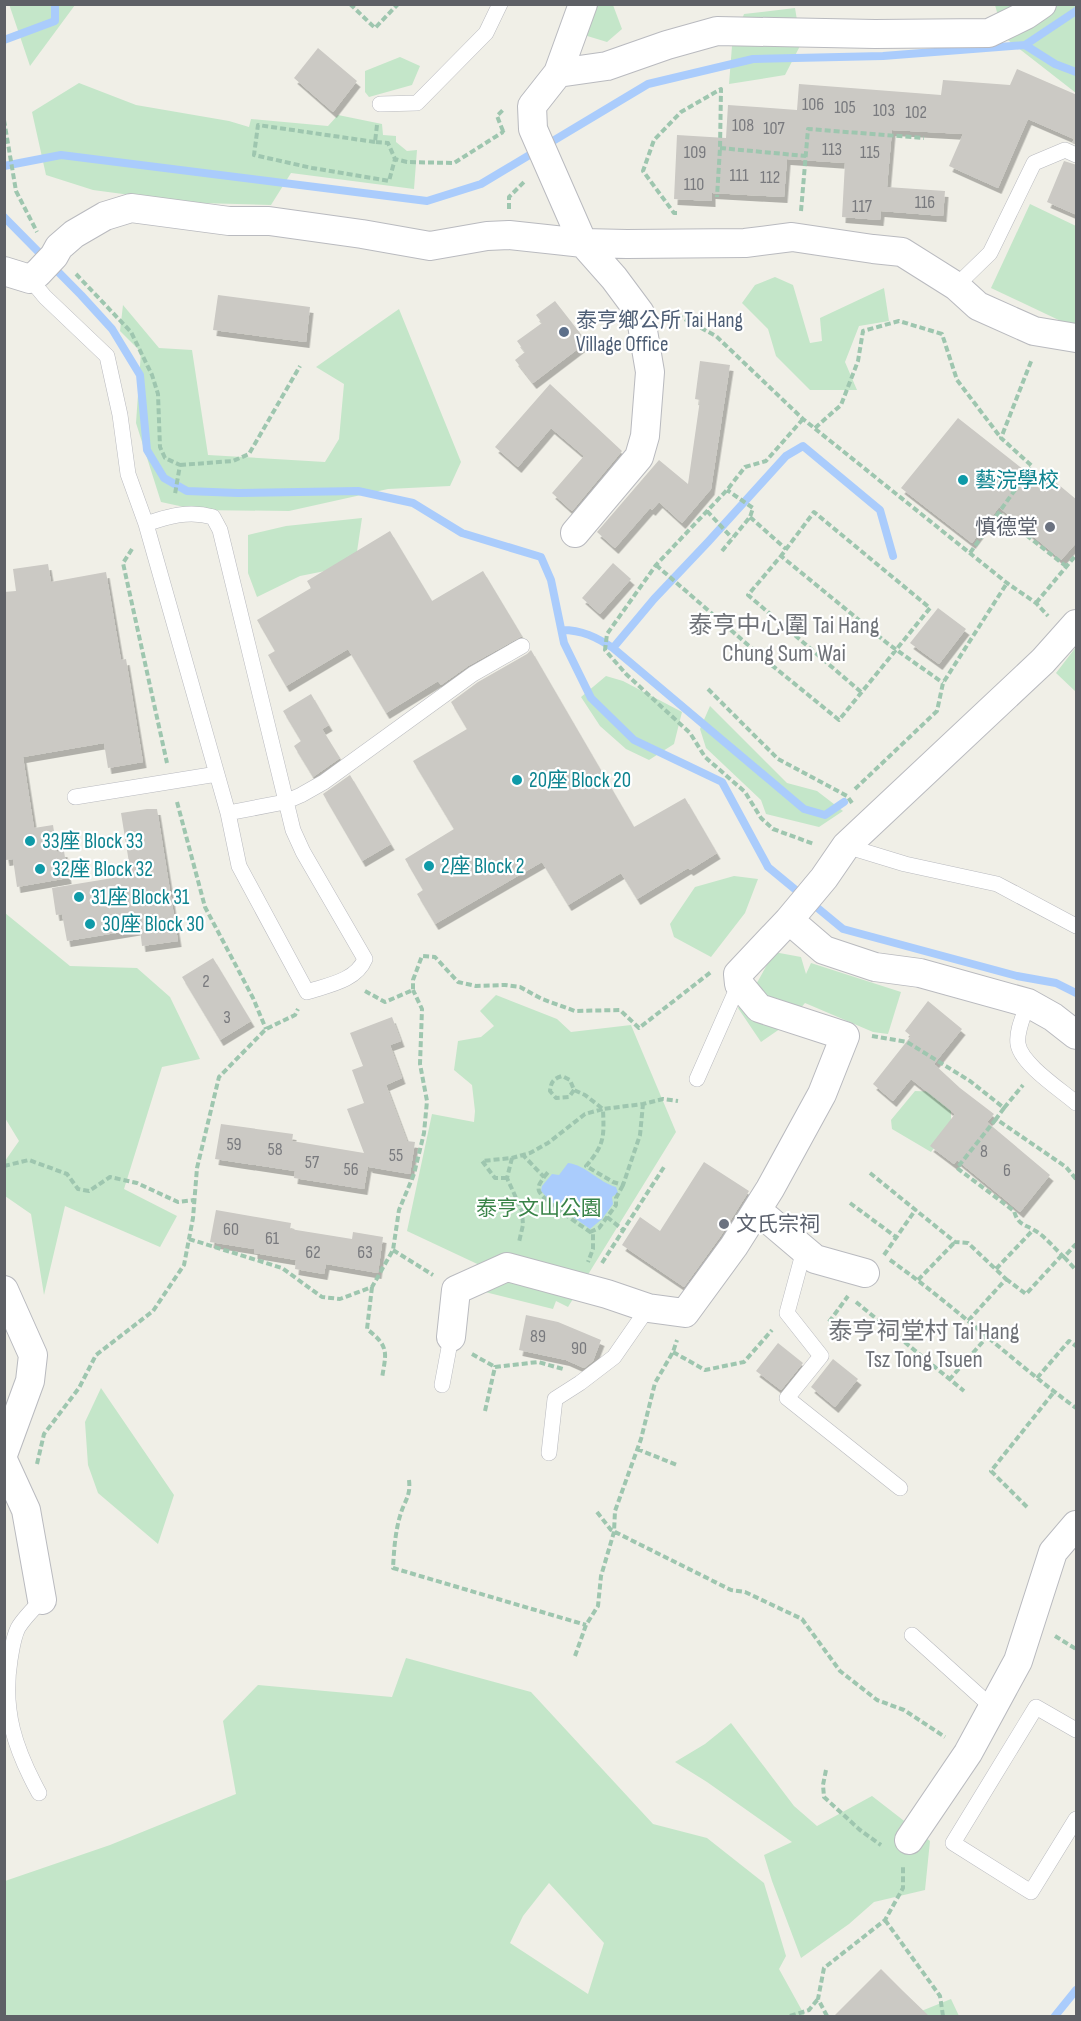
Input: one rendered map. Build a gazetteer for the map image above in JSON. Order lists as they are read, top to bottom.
{
  "districts": ["泰亨中心圍 Tai Hang Chung Sum Wai", "泰亨祠堂村 Tai Hang Tsz Tong Tsuen"],
  "parks": ["泰亨文山公園"],
  "places": [
    "泰亨鄉公所 Tai Hang Village Office",
    "藝浣學校",
    "慎德堂",
    "20座 Block 20",
    "33座 Block 33",
    "2座 Block 2",
    "32座 Block 32",
    "31座 Block 31",
    "30座 Block 30",
    "文氏宗祠"
  ],
  "house_numbers": [
    "106",
    "105",
    "103",
    "102",
    "108",
    "107",
    "113",
    "109",
    "115",
    "111",
    "112",
    "110",
    "116",
    "117",
    "2",
    "3",
    "59",
    "58",
    "8",
    "55",
    "57",
    "56",
    "6",
    "60",
    "61",
    "62",
    "63",
    "89",
    "90"
  ]
}
